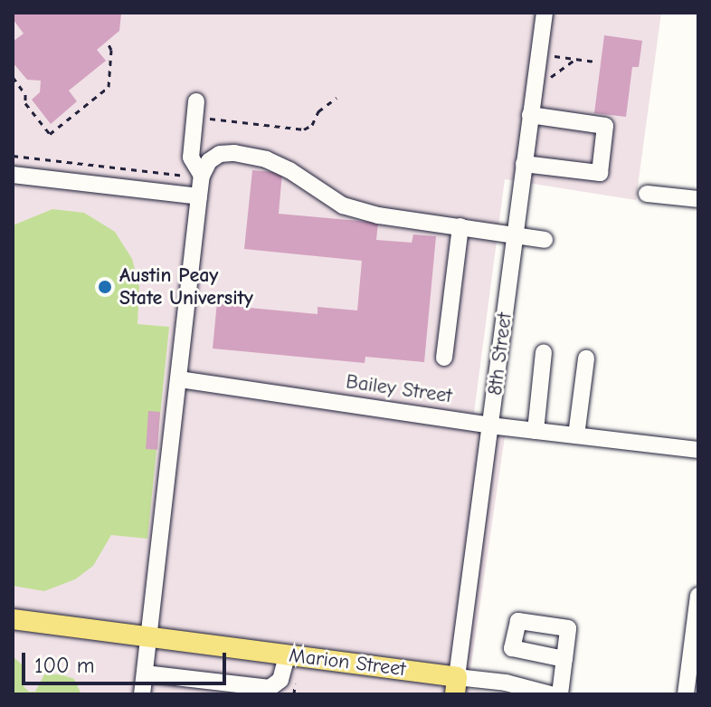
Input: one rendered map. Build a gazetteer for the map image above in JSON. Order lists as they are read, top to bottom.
{
  "streets": {
    "main road": ["Marion Street"],
    "street": ["8th Street", "Bailey Street"]
  },
  "crossings": [
    ["8th Street", "Bailey Street"],
    ["8th Street", "Marion Street"]
  ],
  "places": ["Austin Peay State University"],
  "scale_bar": "100 m"
}
